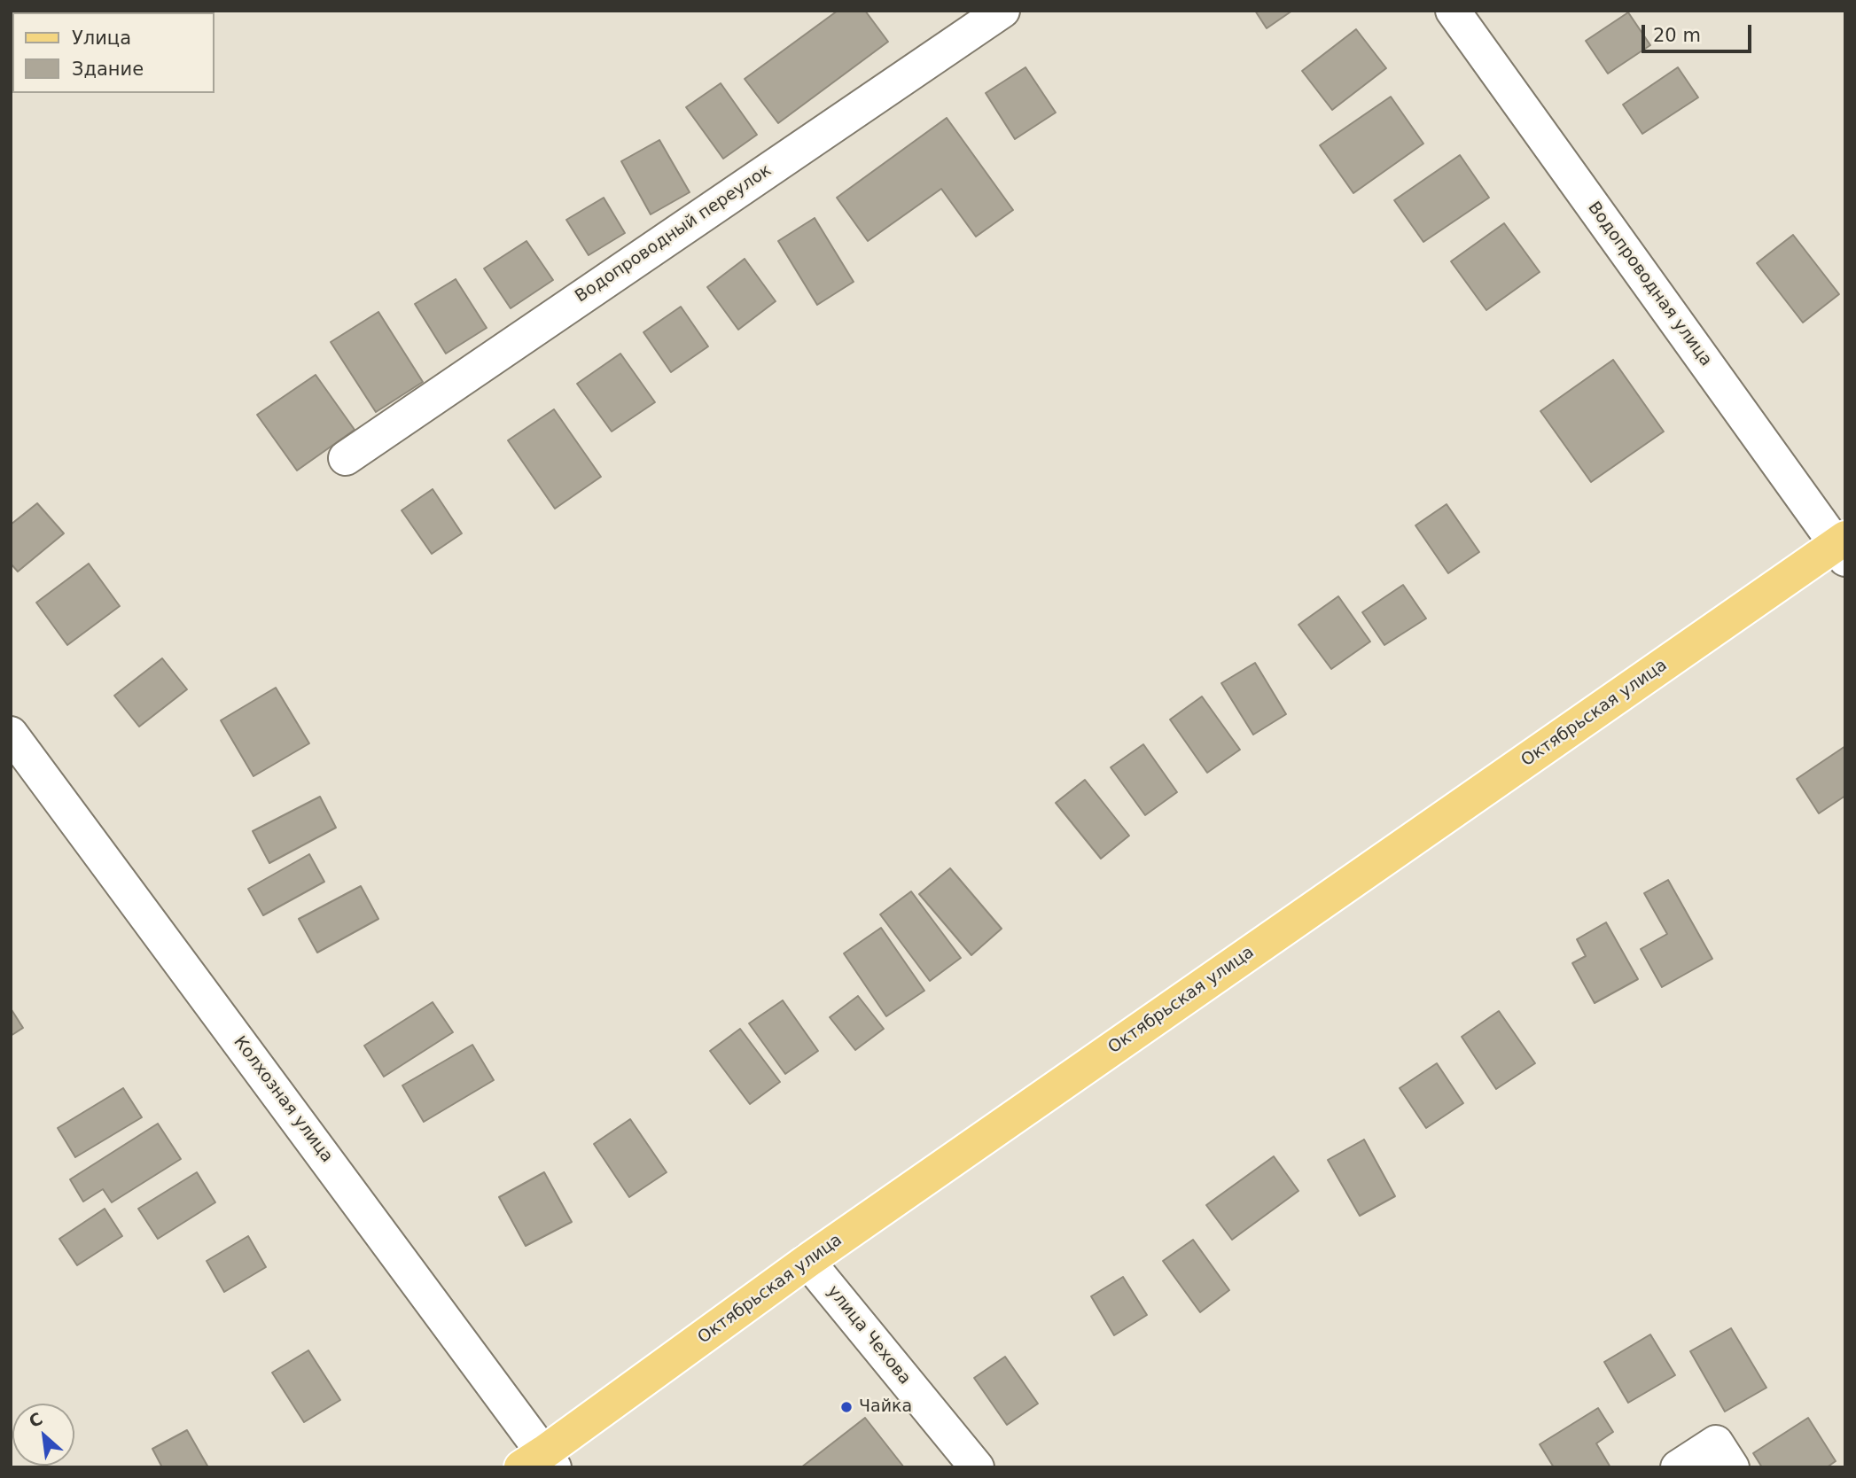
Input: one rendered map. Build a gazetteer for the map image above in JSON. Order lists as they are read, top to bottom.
{
  "streets": {
    "main road": ["Октябрьская улица"],
    "street": [
      "Водопроводный переулок",
      "Водопроводная улица",
      "Колхозная улица",
      "улица Чехова"
    ]
  },
  "crossings": [
    ["Водопроводная улица", "Октябрьская улица"],
    ["Октябрьская улица", "Колхозная улица"],
    ["Октябрьская улица", "улица Чехова"]
  ],
  "places": ["Чайка"],
  "legend": ["Улица", "Здание"],
  "scale_bar": "20 m",
  "north": "top left"
}
